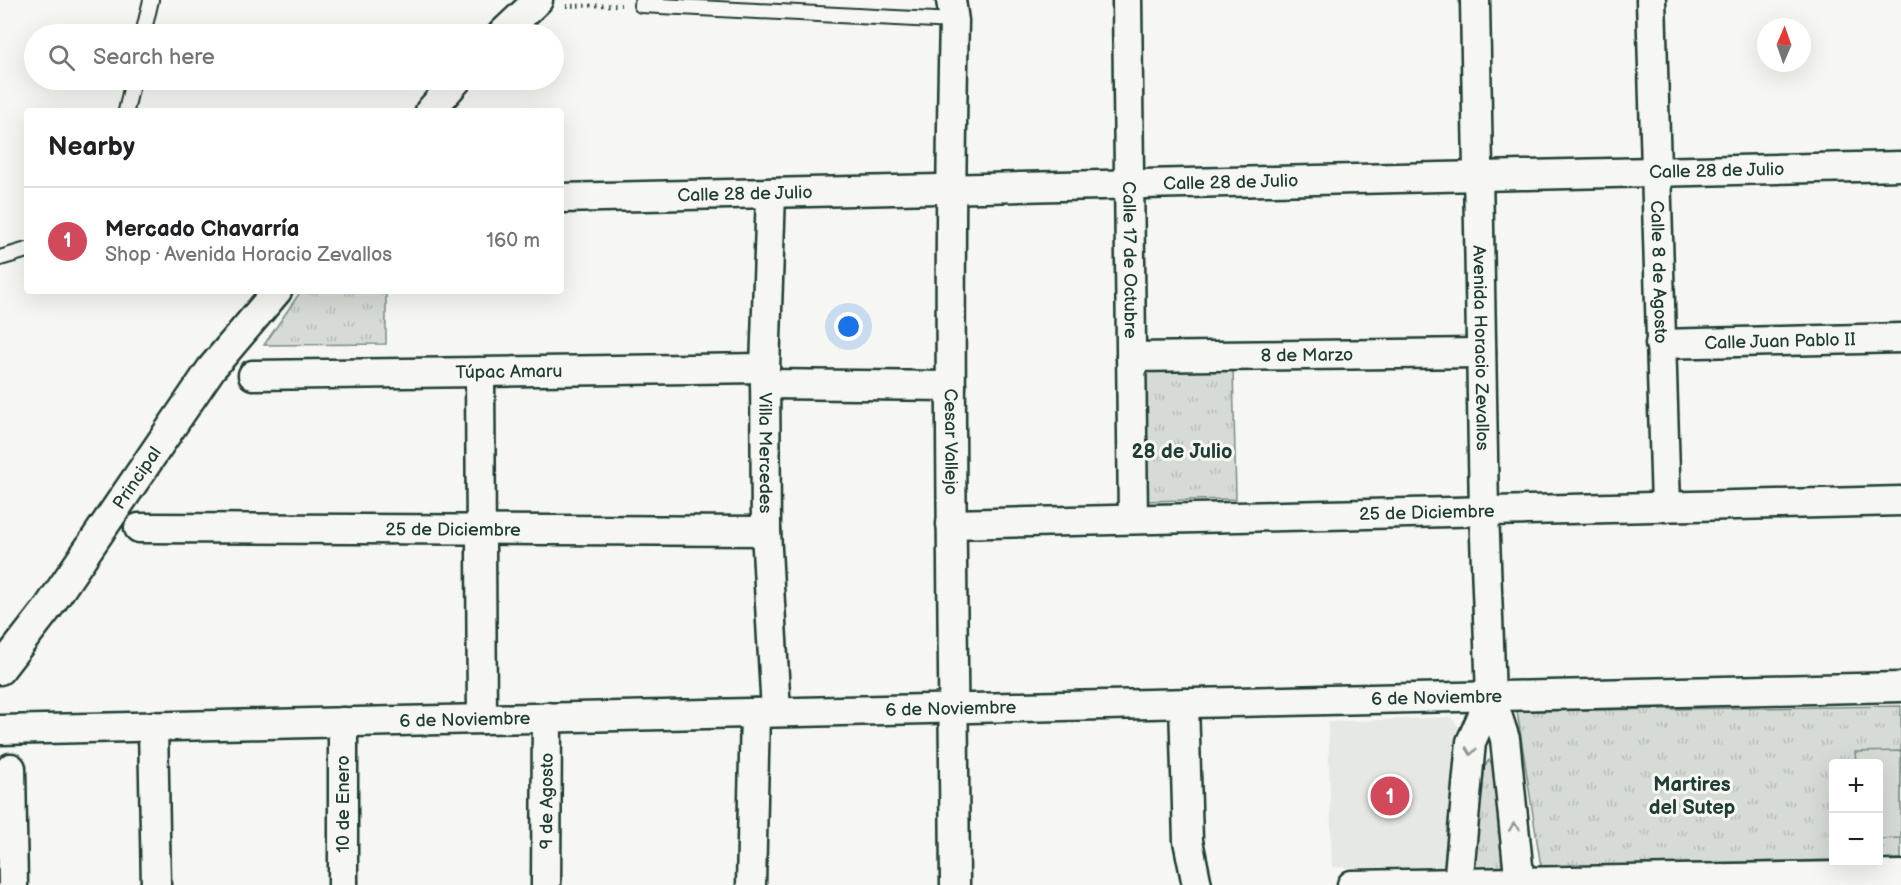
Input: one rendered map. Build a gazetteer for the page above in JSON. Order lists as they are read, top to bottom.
{
  "streets": {
    "street": [
      "Calle 28 de Julio",
      "Calle 17 de Octubre",
      "Calle 8 de Agosto",
      "Calle Juan Pablo II",
      "Avenida Horacio Zevallos",
      "8 de Marzo",
      "Túpac Amaru",
      "Cesar Vallejo",
      "Villa Mercedes",
      "Principal",
      "25 de Diciembre",
      "6 de Noviembre",
      "9 de Agosto",
      "10 de Enero"
    ]
  },
  "crossings": [
    ["Calle 28 de Julio", "Calle 17 de Octubre"],
    ["Calle 28 de Julio", "Calle 8 de Agosto"],
    ["Calle 28 de Julio", "Avenida Horacio Zevallos"],
    ["Calle 28 de Julio", "Cesar Vallejo"],
    ["Calle 28 de Julio", "Villa Mercedes"],
    ["Calle 17 de Octubre", "8 de Marzo"],
    ["Calle 17 de Octubre", "25 de Diciembre"],
    ["Calle 8 de Agosto", "Calle Juan Pablo II"],
    ["Calle 8 de Agosto", "25 de Diciembre"],
    ["Avenida Horacio Zevallos", "8 de Marzo"],
    ["Avenida Horacio Zevallos", "25 de Diciembre"],
    ["Avenida Horacio Zevallos", "6 de Noviembre"],
    ["Túpac Amaru", "Cesar Vallejo"],
    ["Túpac Amaru", "Villa Mercedes"],
    ["Cesar Vallejo", "25 de Diciembre"],
    ["Cesar Vallejo", "6 de Noviembre"],
    ["Villa Mercedes", "25 de Diciembre"],
    ["Villa Mercedes", "6 de Noviembre"],
    ["6 de Noviembre", "9 de Agosto"],
    ["6 de Noviembre", "10 de Enero"]
  ],
  "districts": ["28 de Julio", "Martires del Sutep"],
  "north": "top",
  "page": {
    "search": "Search here",
    "heading": "Nearby",
    "list": [
      {
        "mark": "1",
        "name": "Mercado Chavarría",
        "note": "Shop · Avenida Horacio Zevallos",
        "value": "160 m"
      }
    ],
    "map_buttons": ["+", "−"],
    "pins": "1"
  }
}
